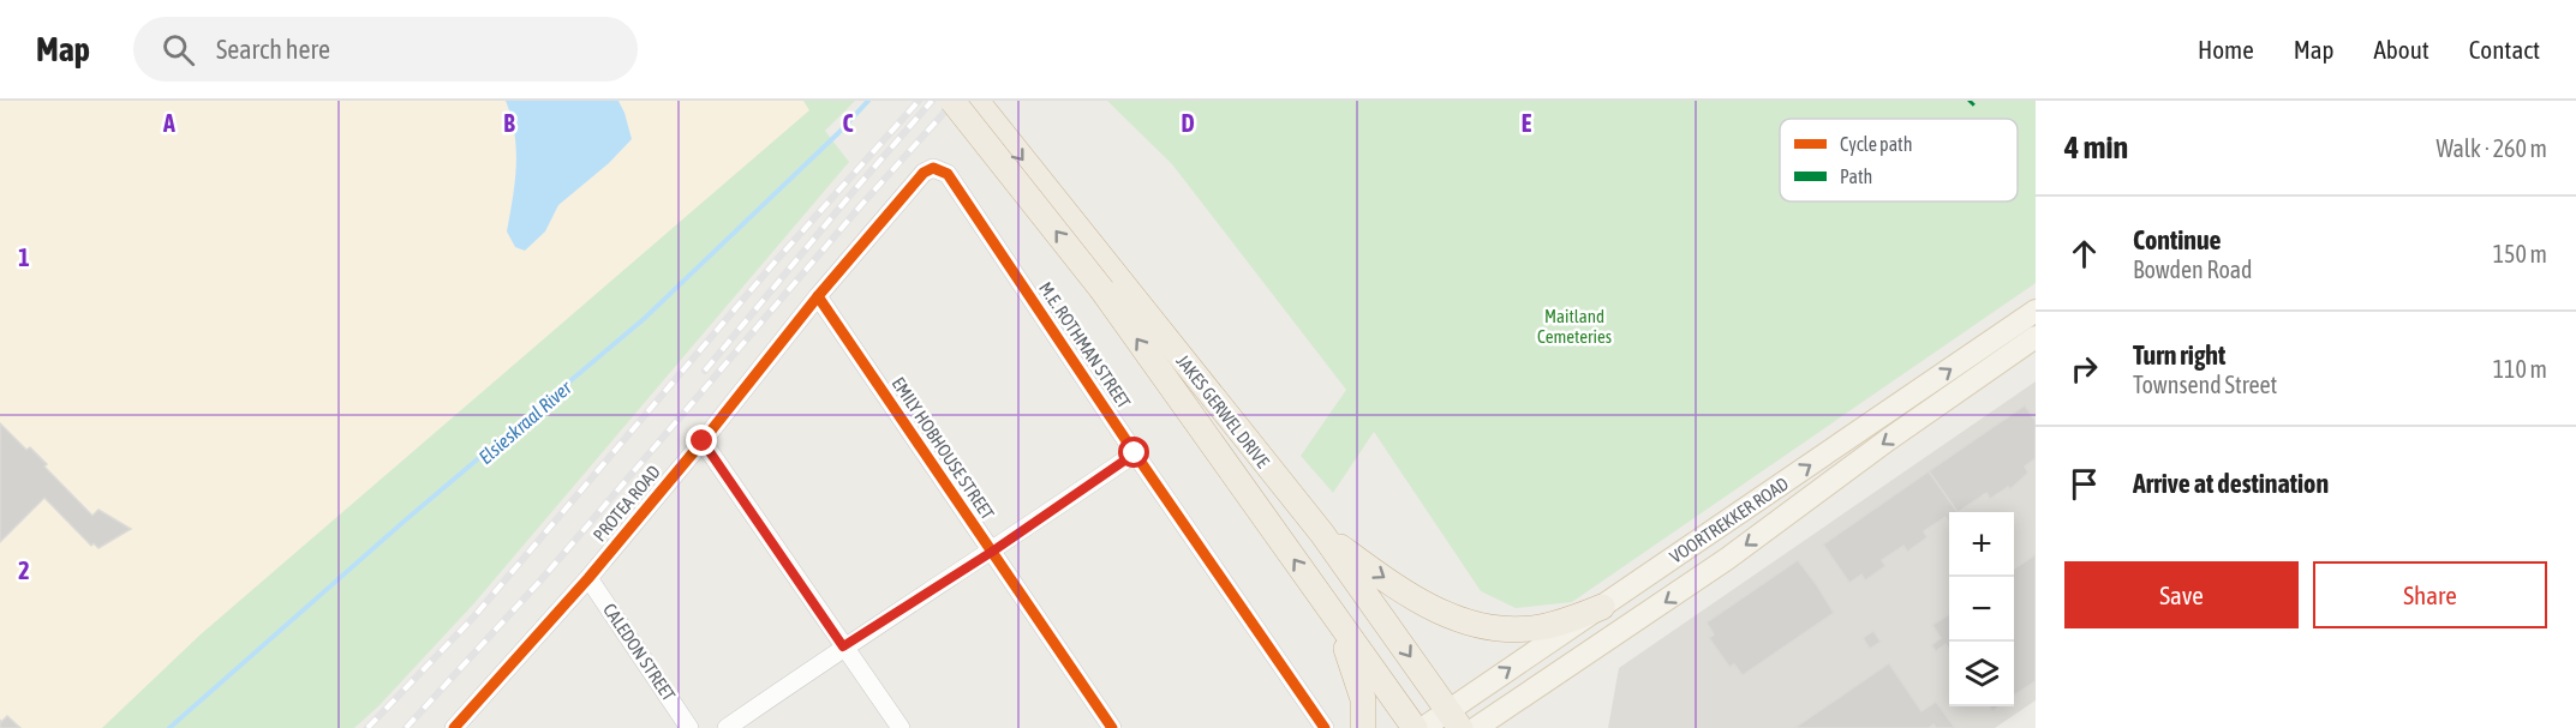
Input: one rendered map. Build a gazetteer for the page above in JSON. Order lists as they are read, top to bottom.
{
  "streets": {
    "highway": ["JAKES GERWEL DRIVE"],
    "main road": ["VOORTREKKER ROAD"],
    "street": [
      "M.E. ROTHMAN STREET",
      "EMILY HOBHOUSE STREET",
      "PROTEA ROAD",
      "CALEDON STREET"
    ]
  },
  "crossings": [
    ["M.E. ROTHMAN STREET", "PROTEA ROAD"],
    ["JAKES GERWEL DRIVE", "VOORTREKKER ROAD"],
    ["EMILY HOBHOUSE STREET", "PROTEA ROAD"],
    ["PROTEA ROAD", "CALEDON STREET"]
  ],
  "water": ["Elsieskraal River"],
  "parks": ["Maitland Cemeteries"],
  "legend": ["Cycle path", "Path"],
  "page": {
    "header": "Map",
    "search": "Search here",
    "nav": [
      "Home",
      "Map",
      "About",
      "Contact"
    ],
    "heading": ["4 min", "Walk · 260 m"],
    "list": [
      ["Continue", "Bowden Road", "150 m"],
      ["Turn right", "Townsend Street", "110 m"],
      "Arrive at destination"
    ],
    "map_buttons": ["+", "−"],
    "buttons": ["Save", "Share"]
  },
  "grid": {
    "columns": [
      "A",
      "B",
      "C",
      "D",
      "E"
    ],
    "rows": ["1", "2"]
  }
}
